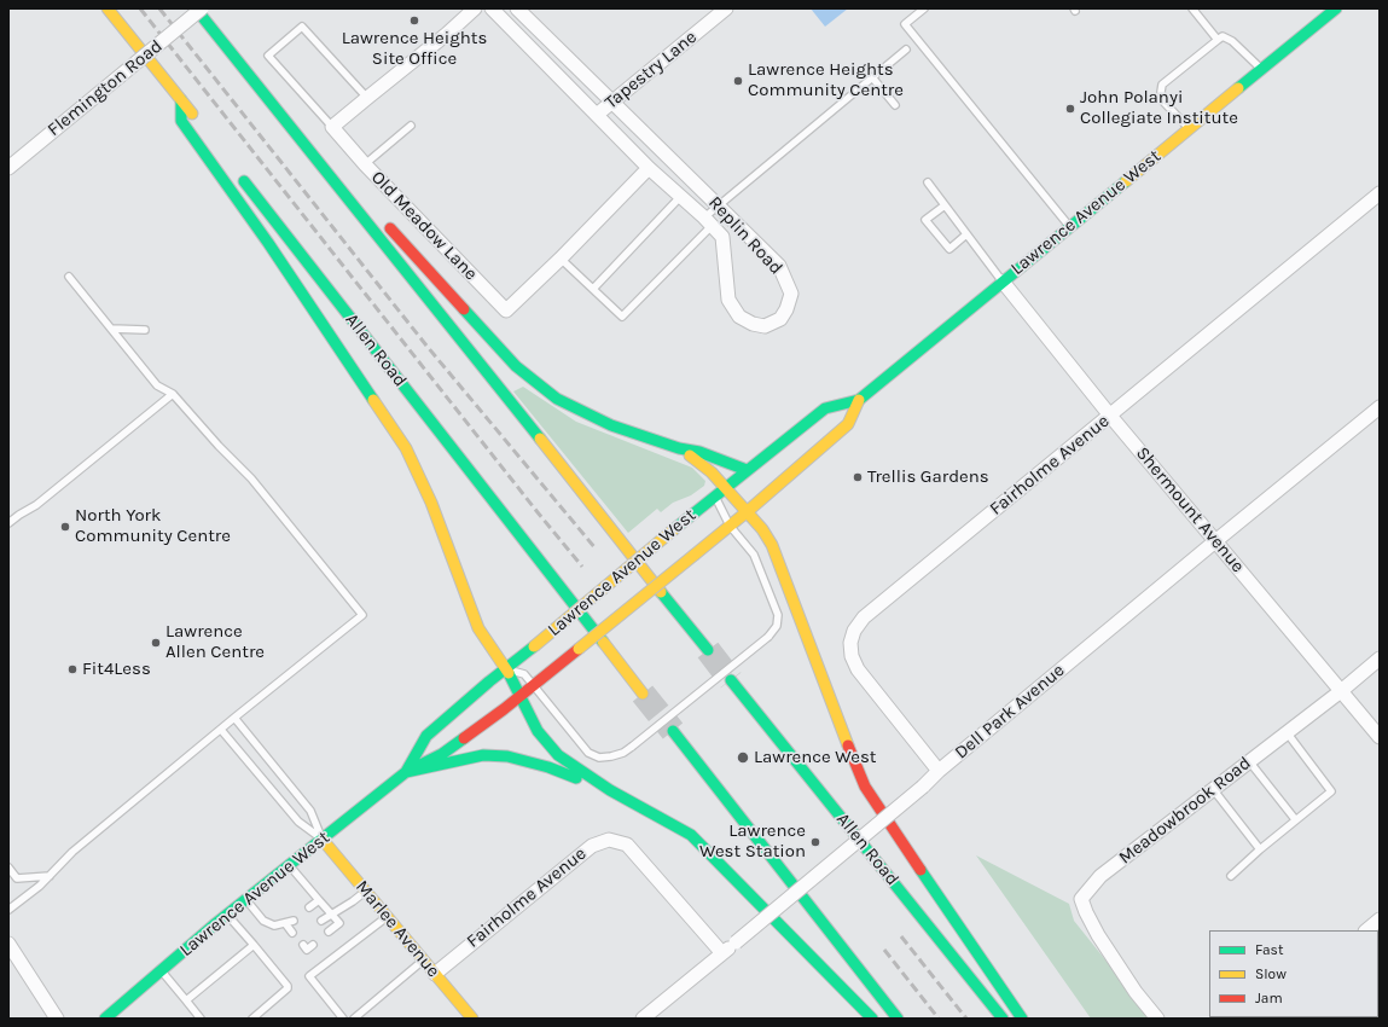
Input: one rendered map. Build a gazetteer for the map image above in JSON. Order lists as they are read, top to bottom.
{
  "streets": {
    "main road": ["Lawrence Avenue West", "Allen Road", "Marlee Avenue"],
    "street": [
      "Tapestry Lane",
      "Flemington Road",
      "Old Meadow Lane",
      "Replin Road",
      "Fairholme Avenue",
      "Shermount Avenue",
      "Dell Park Avenue",
      "Meadowbrook Road"
    ]
  },
  "crossings": [
    ["Tapestry Lane", "Replin Road"],
    ["Lawrence Avenue West", "Shermount Avenue"],
    ["Lawrence Avenue West", "Marlee Avenue"],
    ["Old Meadow Lane", "Replin Road"],
    ["Fairholme Avenue", "Shermount Avenue"],
    ["Fairholme Avenue", "Dell Park Avenue"],
    ["Fairholme Avenue", "Marlee Avenue"],
    ["Shermount Avenue", "Dell Park Avenue"],
    ["Shermount Avenue", "Meadowbrook Road"]
  ],
  "places": [
    "Lawrence Heights Site Office",
    "Lawrence Heights Community Centre",
    "John Polanyi Collegiate Institute",
    "Trellis Gardens",
    "North York Community Centre",
    "Lawrence Allen Centre",
    "Fit4Less",
    "Lawrence West",
    "Lawrence West Station"
  ],
  "legend": ["Fast", "Slow", "Jam"]
}
